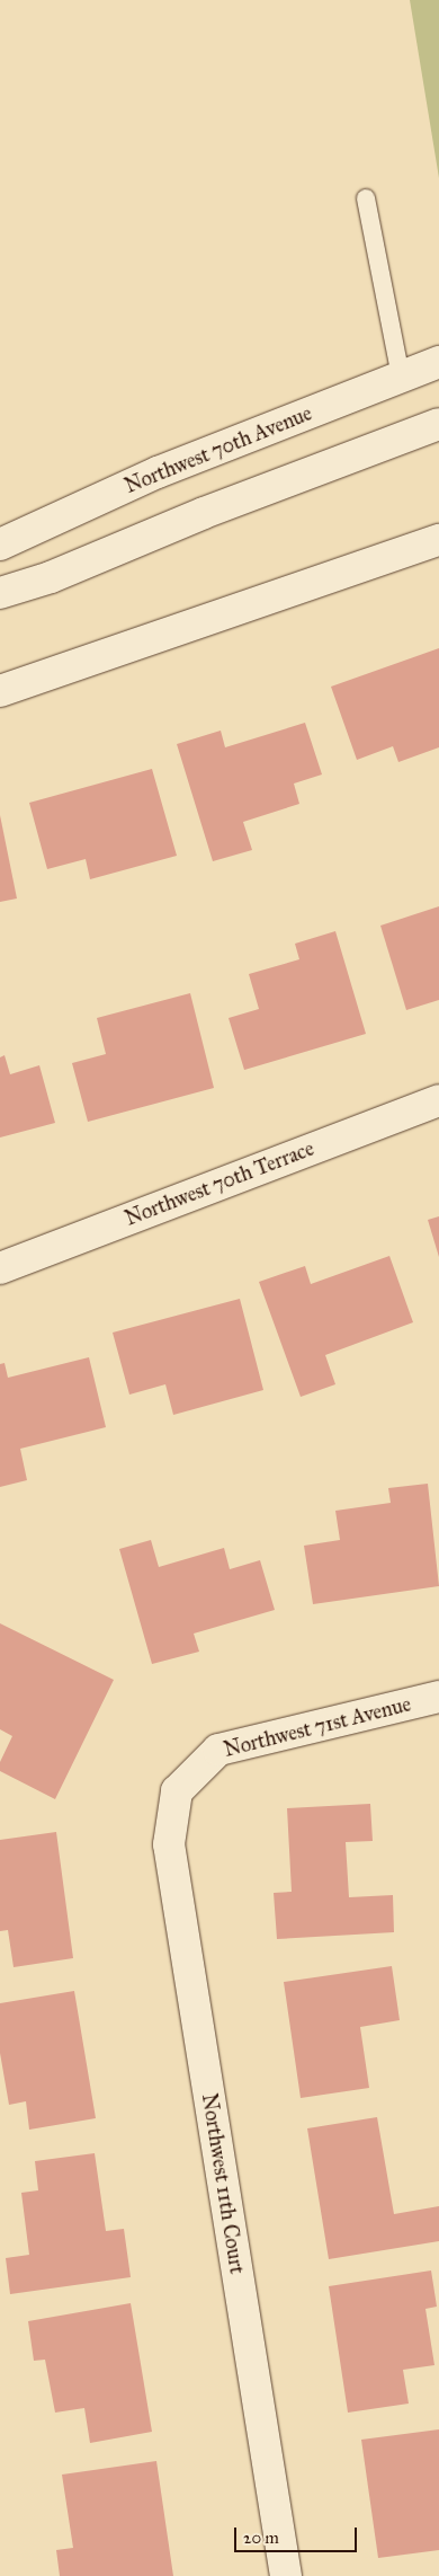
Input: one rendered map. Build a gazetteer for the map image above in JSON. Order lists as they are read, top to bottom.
{
  "streets": {
    "street": [
      "Northwest 70th Avenue",
      "Northwest 70th Terrace",
      "Northwest 71st Avenue",
      "Northwest 11th Court"
    ]
  },
  "crossings": [
    ["Northwest 71st Avenue", "Northwest 11th Court"]
  ],
  "scale_bar": "20 m"
}
